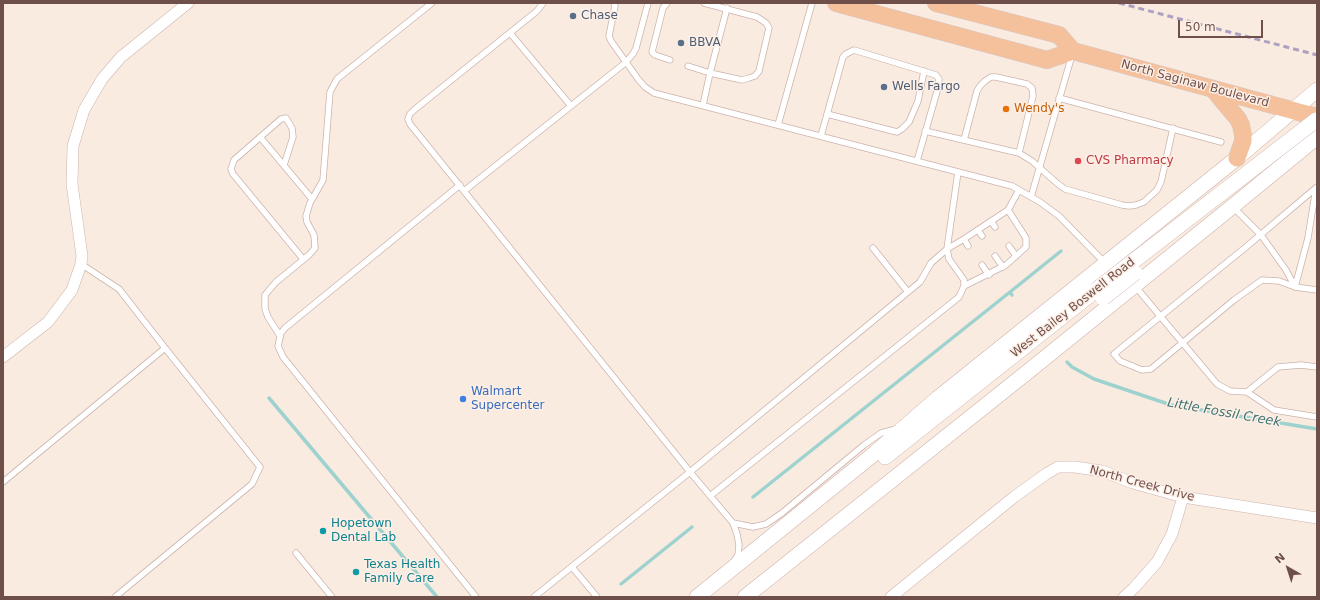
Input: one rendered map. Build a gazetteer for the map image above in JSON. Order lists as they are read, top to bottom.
{
  "streets": {
    "main road": ["North Saginaw Boulevard", "West Bailey Boswell Road"],
    "street": ["North Creek Drive"]
  },
  "crossings": [
    ["North Saginaw Boulevard", "West Bailey Boswell Road"]
  ],
  "water": ["Little Fossil Creek"],
  "places": [
    "Chase",
    "BBVA",
    "Wells Fargo",
    "Wendy's",
    "CVS Pharmacy",
    "Walmart Supercenter",
    "Hopetown Dental Lab",
    "Texas Health Family Care"
  ],
  "scale_bar": "50 m",
  "north": "top left"
}
